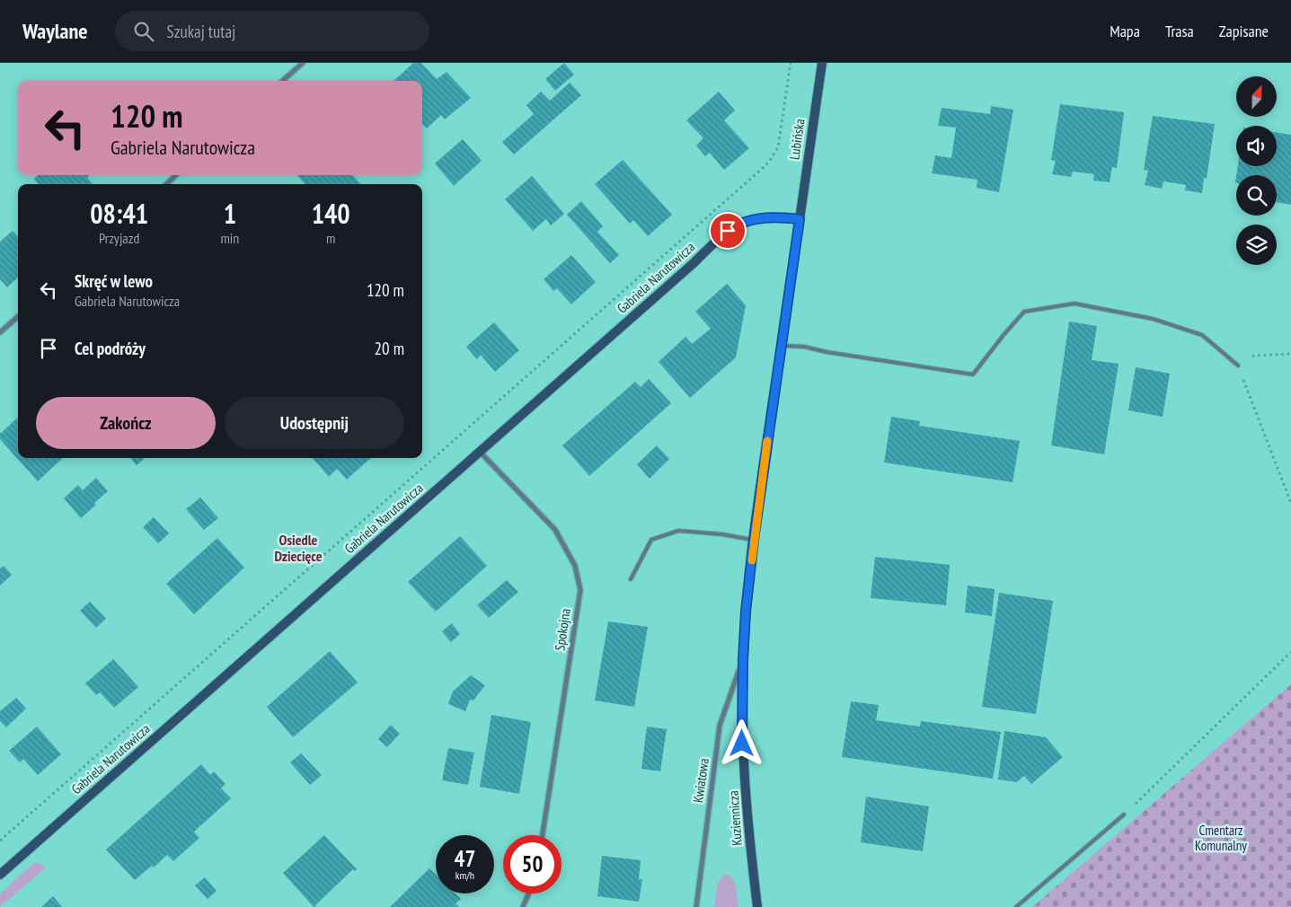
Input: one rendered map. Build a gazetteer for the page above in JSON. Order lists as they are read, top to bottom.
{
  "streets": {
    "main road": ["Lubińska", "Gabriela Narutowicza", "Kuziennicza"],
    "street": ["Spokojna", "Kwiatowa"]
  },
  "crossings": [
    ["Lubińska", "Gabriela Narutowicza"],
    ["Lubińska", "Kuziennicza"],
    ["Gabriela Narutowicza", "Spokojna"],
    ["Gabriela Narutowicza", "Kuziennicza"],
    ["Kwiatowa", "Kuziennicza"]
  ],
  "districts": ["Osiedle Dziecięce"],
  "parks": ["Cmentarz Komunalny"],
  "north": "top",
  "page": {
    "header": "Waylane",
    "search": "Szukaj tutaj",
    "nav": ["Mapa", "Trasa", "Zapisane"],
    "turn": ["120 m", "Gabriela Narutowicza"],
    "eta": [
      "08:41",
      "Przyjazd",
      "1",
      "min",
      "140",
      "m"
    ],
    "list": [
      {
        "name": "Skręć w lewo",
        "note": "Gabriela Narutowicza",
        "value": "120 m"
      },
      {
        "name": "Cel podróży",
        "value": "20 m"
      }
    ],
    "buttons": ["Zakończ", "Udostępnij"],
    "speed": "47 km/h",
    "limit": "50"
  }
}
